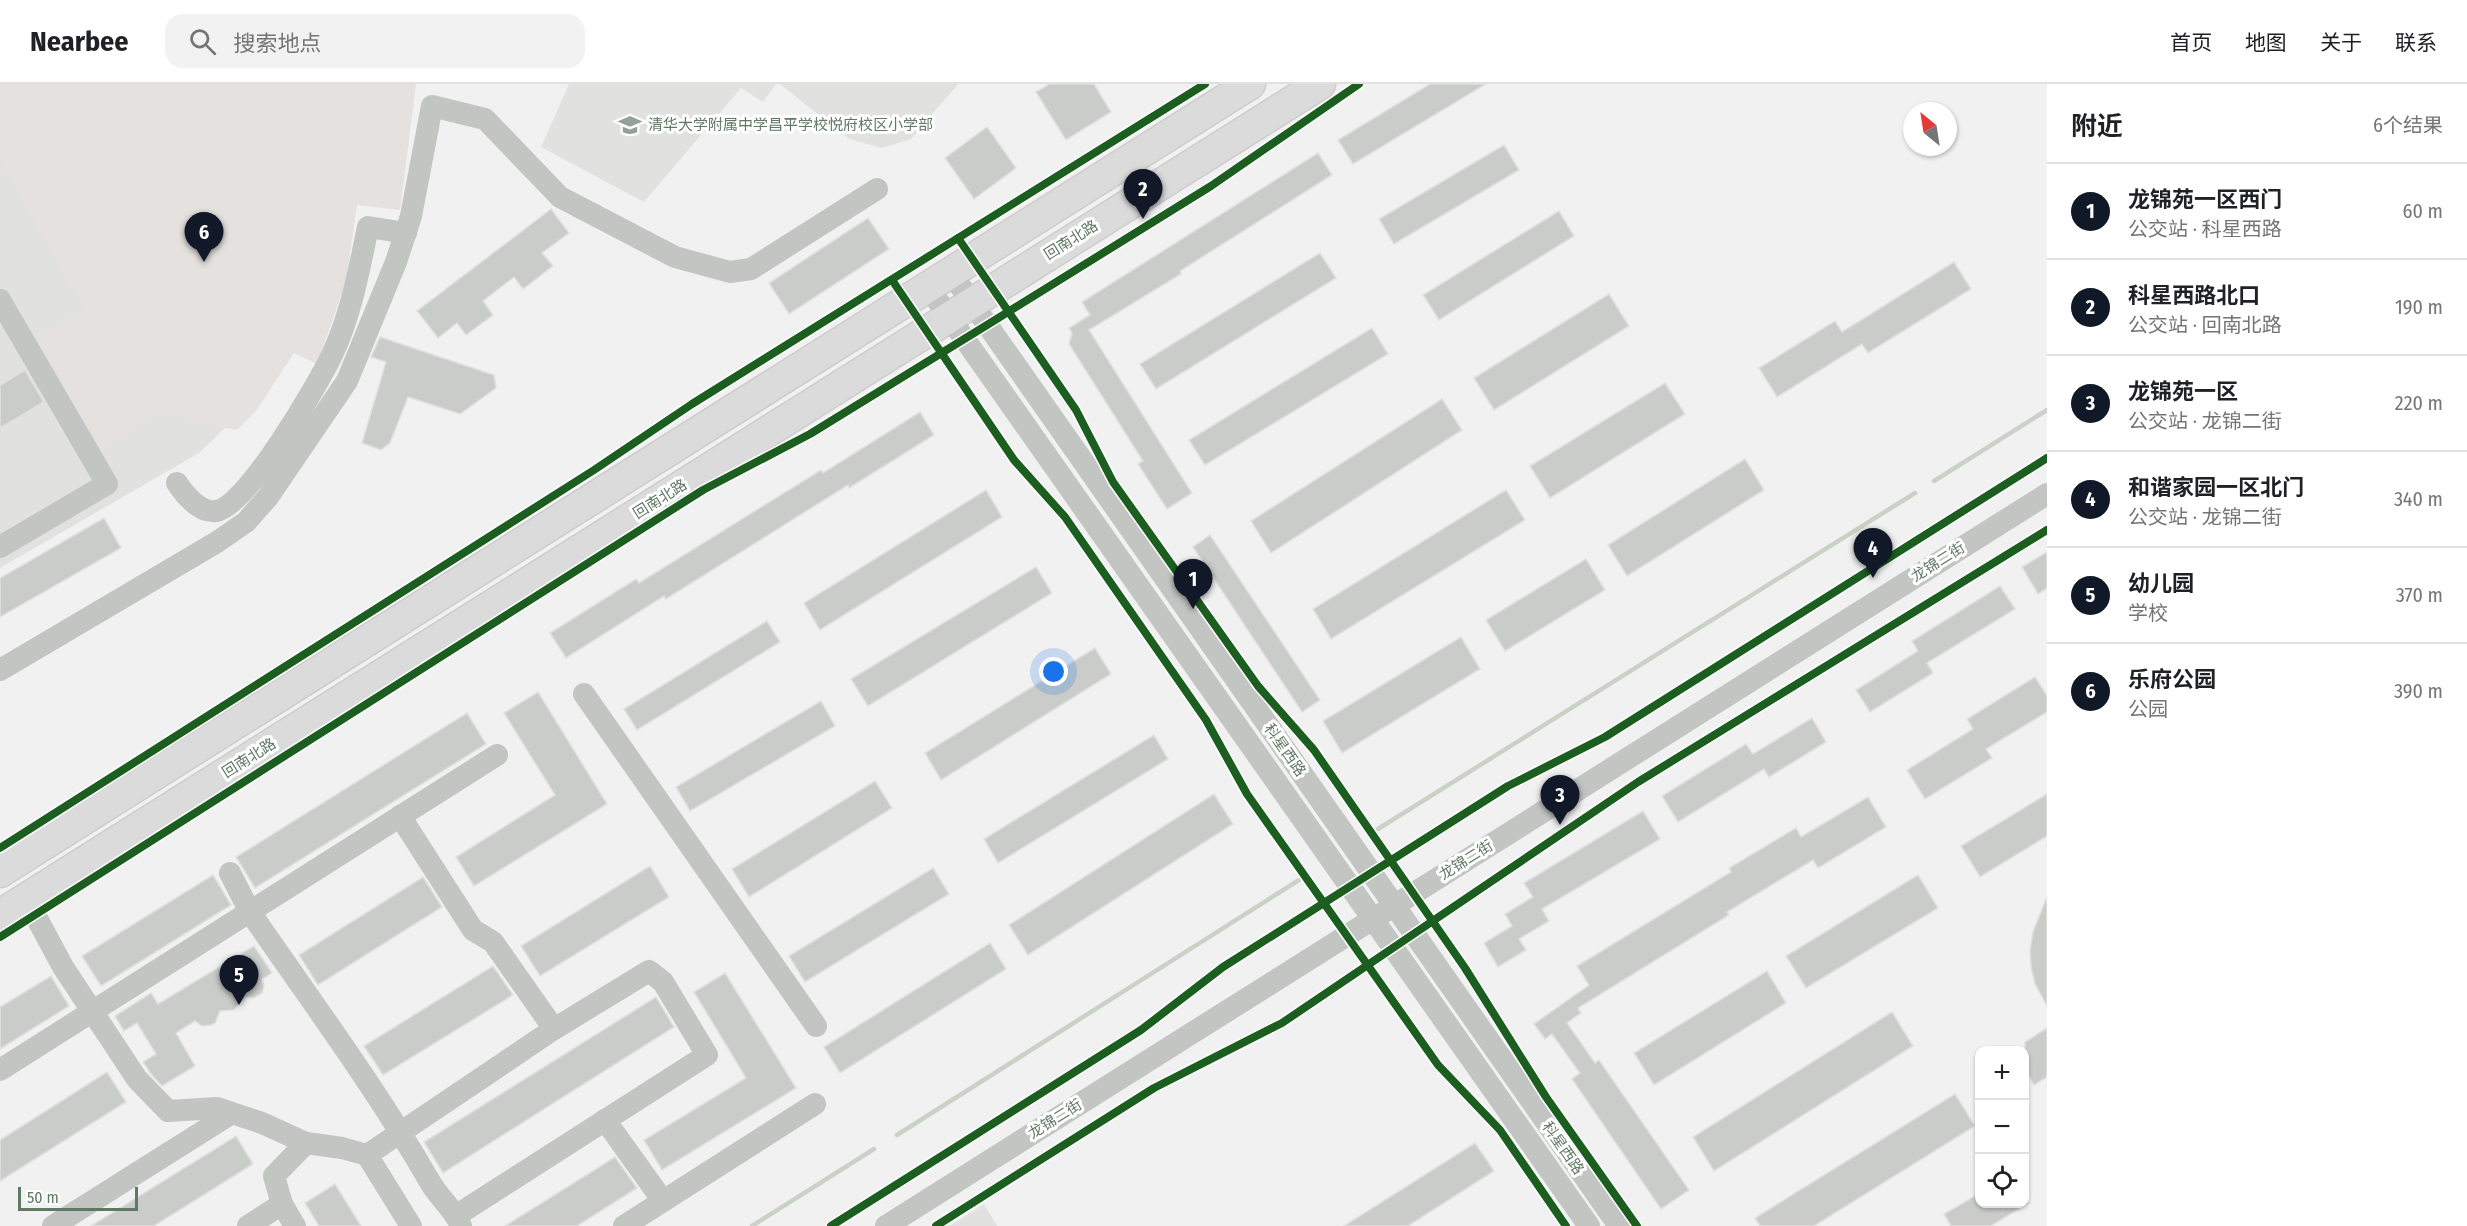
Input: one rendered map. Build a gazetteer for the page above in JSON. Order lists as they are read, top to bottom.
{
  "streets": {
    "main road": ["回南北路"],
    "street": ["龙锦二街", "科星西路"]
  },
  "crossings": [
    ["回南北路", "科星西路"],
    ["龙锦二街", "科星西路"]
  ],
  "places": {
    "school or university": ["清华大学附属中学昌平学校悦府校区小学部"]
  },
  "scale_bar": "50 m",
  "north": "top left",
  "page": {
    "header": "Nearbee",
    "search": "搜索地点",
    "nav": [
      "首页",
      "地图",
      "关于",
      "联系"
    ],
    "heading": ["附近", "6个结果"],
    "list": [
      {
        "mark": "1",
        "name": "龙锦苑一区西门",
        "note": "公交站 · 科星西路",
        "value": "60 m"
      },
      {
        "mark": "2",
        "name": "科星西路北口",
        "note": "公交站 · 回南北路",
        "value": "190 m"
      },
      {
        "mark": "3",
        "name": "龙锦苑一区",
        "note": "公交站 · 龙锦二街",
        "value": "220 m"
      },
      {
        "mark": "4",
        "name": "和谐家园一区北门",
        "note": "公交站 · 龙锦二街",
        "value": "340 m"
      },
      {
        "mark": "5",
        "name": "幼儿园",
        "note": "学校",
        "value": "370 m"
      },
      {
        "mark": "6",
        "name": "乐府公园",
        "note": "公园",
        "value": "390 m"
      }
    ],
    "pins": [
      "2",
      "6",
      "4",
      "1",
      "3",
      "5"
    ],
    "map_buttons": ["+", "−"],
    "scale": "50 m"
  }
}
